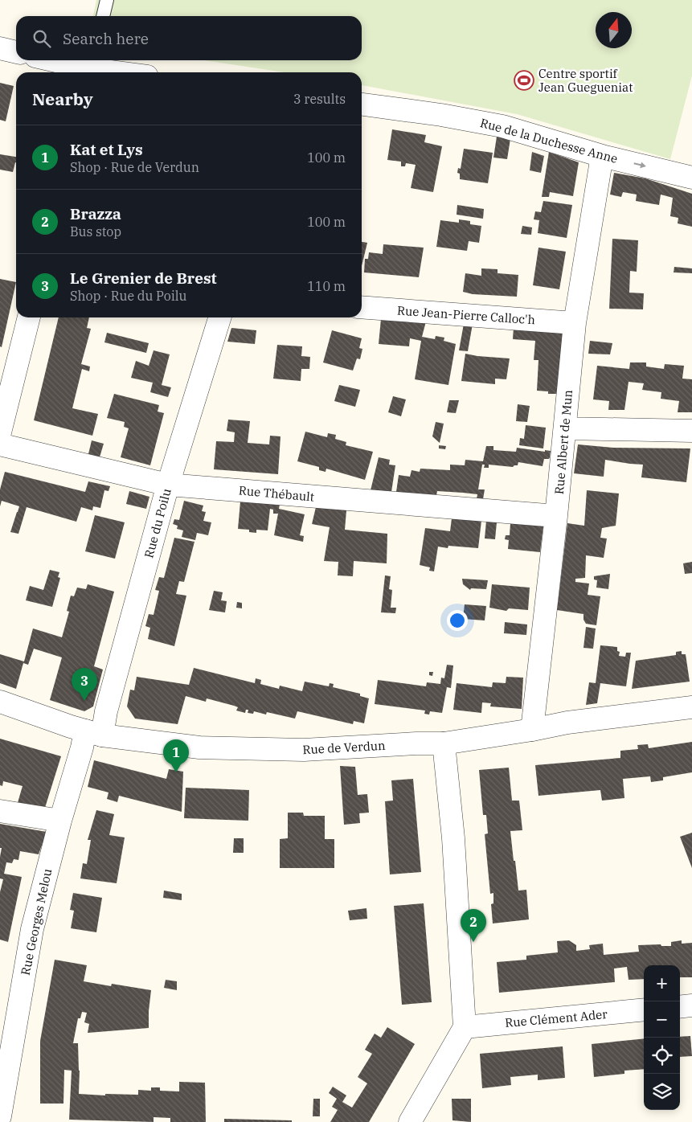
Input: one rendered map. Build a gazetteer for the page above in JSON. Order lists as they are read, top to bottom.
{
  "streets": {
    "street": [
      "Rue de la Duchesse Anne",
      "Rue Jean-Pierre Calloc'h",
      "Rue Albert de Mun",
      "Rue Thébault",
      "Rue du Poilu",
      "Rue de Verdun",
      "Rue Georges Melou",
      "Rue Clément Ader"
    ]
  },
  "crossings": [
    ["Rue de la Duchesse Anne", "Rue Albert de Mun"],
    ["Rue Jean-Pierre Calloc'h", "Rue Albert de Mun"],
    ["Rue Albert de Mun", "Rue Thébault"],
    ["Rue Albert de Mun", "Rue de Verdun"],
    ["Rue Thébault", "Rue du Poilu"],
    ["Rue du Poilu", "Rue de Verdun"],
    ["Rue du Poilu", "Rue Georges Melou"],
    ["Rue de Verdun", "Rue Georges Melou"]
  ],
  "places": {
    "sports": ["Centre sportif Jean Guegueniat"]
  },
  "north": "top",
  "page": {
    "search": "Search here",
    "heading": ["Nearby", "3 results"],
    "list": [
      {
        "mark": "1",
        "name": "Kat et Lys",
        "note": "Shop · Rue de Verdun",
        "value": "100 m"
      },
      {
        "mark": "2",
        "name": "Brazza",
        "note": "Bus stop",
        "value": "100 m"
      },
      {
        "mark": "3",
        "name": "Le Grenier de Brest",
        "note": "Shop · Rue du Poilu",
        "value": "110 m"
      }
    ],
    "pins": ["3", "1", "2"],
    "map_buttons": ["+", "−"]
  }
}
